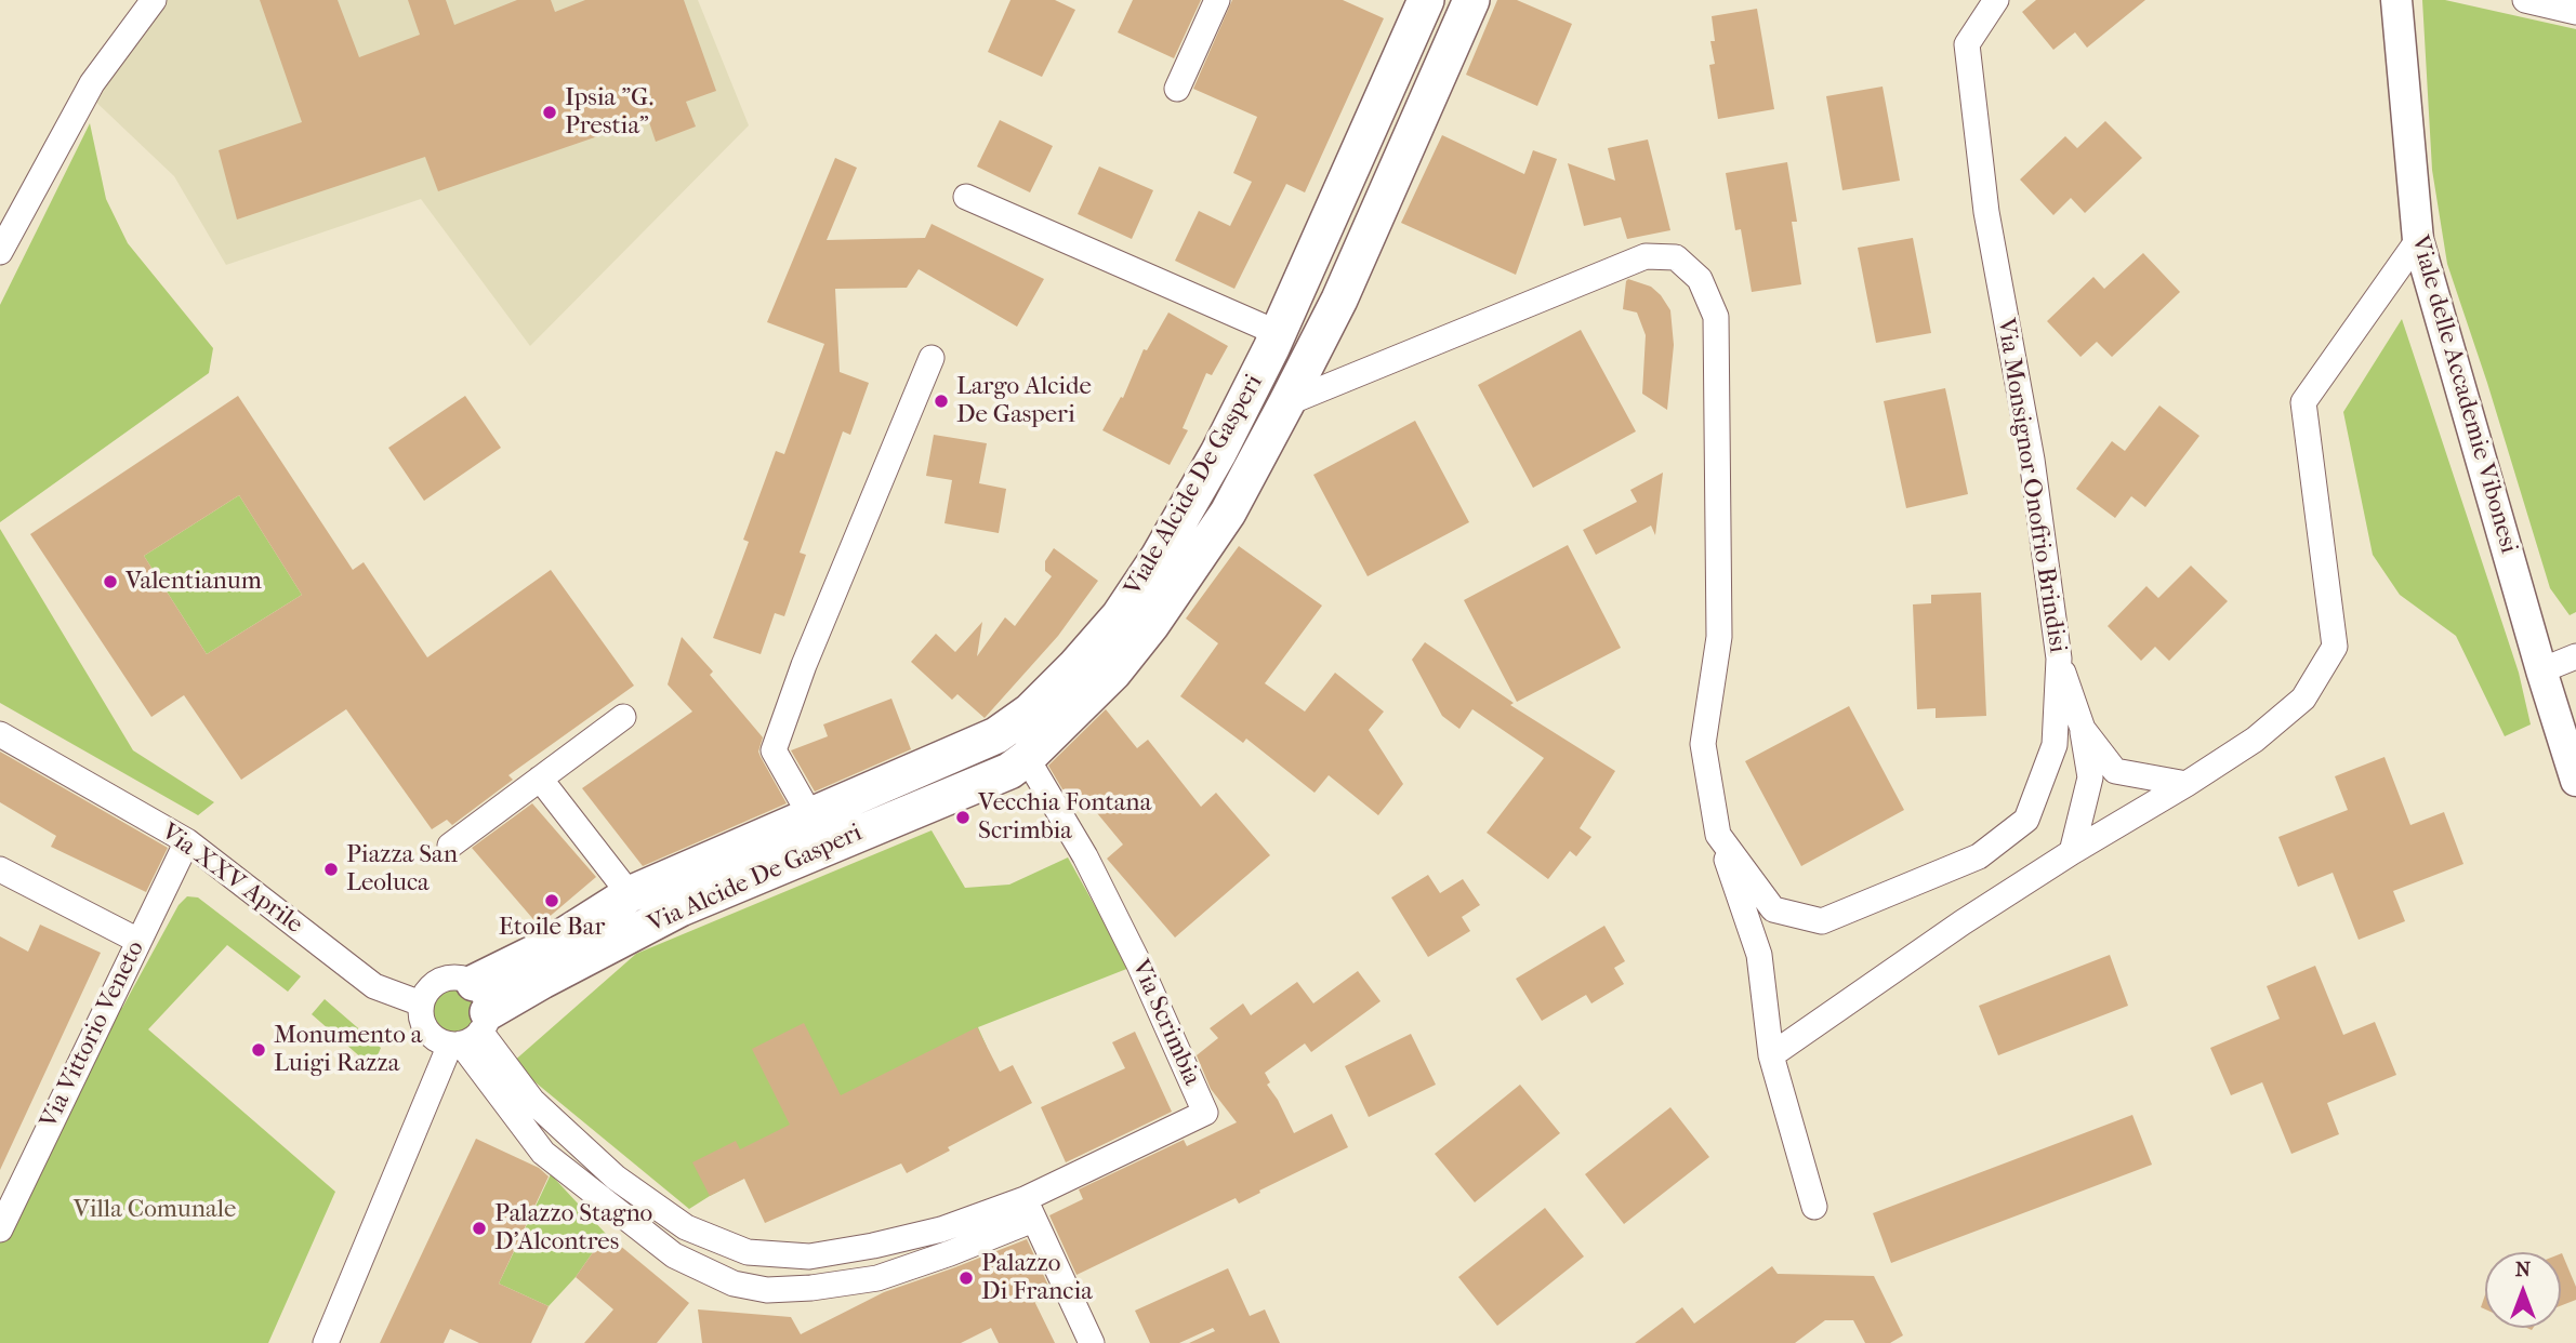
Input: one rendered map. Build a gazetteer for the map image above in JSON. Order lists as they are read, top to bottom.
{
  "streets": {
    "main road": ["Viale Alcide De Gasperi", "Via Alcide De Gasperi"],
    "street": [
      "Viale delle Accademie Vibonesi",
      "Via Monsignor Onofrio Brindisi",
      "Via XXV Aprile",
      "Via Scrimbia",
      "Via Vittorio Veneto"
    ]
  },
  "crossings": [
    ["Viale Alcide De Gasperi", "Via Monsignor Onofrio Brindisi"],
    ["Viale Alcide De Gasperi", "Via Alcide De Gasperi"],
    ["Viale Alcide De Gasperi", "Via Scrimbia"],
    ["Via XXV Aprile", "Via Vittorio Veneto"],
    ["Via Alcide De Gasperi", "Via Scrimbia"]
  ],
  "parks": ["Villa Comunale"],
  "places": [
    "Ipsia \"G. Prestia\"",
    "Largo Alcide De Gasperi",
    "Valentianum",
    "Vecchia Fontana Scrimbia",
    "Piazza San Leoluca",
    "Etoile Bar",
    "Monumento a Luigi Razza",
    "Palazzo Stagno D'Alcontres",
    "Palazzo Di Francia"
  ],
  "north": "top"
}
